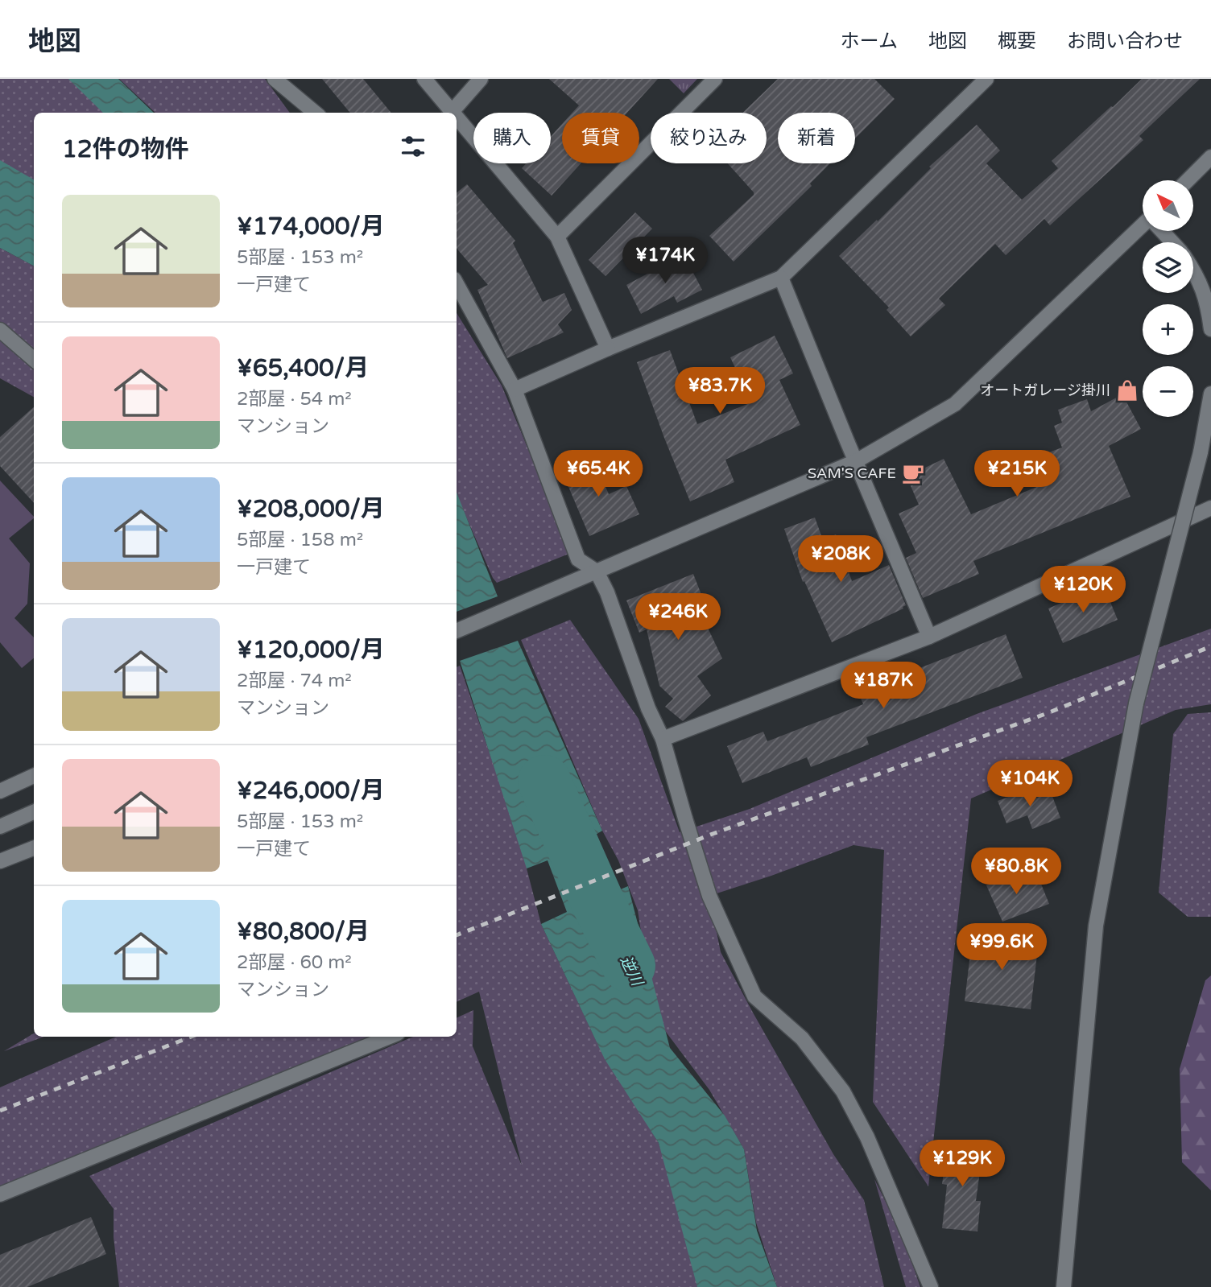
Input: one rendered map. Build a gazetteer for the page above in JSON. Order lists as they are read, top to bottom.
{
  "water": ["逆川"],
  "places": {
    "shop": ["オートガレージ掛川"],
    "cafe": ["SAM'S CAFE"]
  },
  "north": "top left",
  "page": {
    "header": "地図",
    "nav": [
      "ホーム",
      "地図",
      "概要",
      "お問い合わせ"
    ],
    "chip": [
      "購入",
      "賃貸",
      "絞り込み",
      "新着"
    ],
    "heading": "12件の物件",
    "map_buttons": ["+", "−"],
    "list": [
      {
        "name": "¥174,000/月",
        "note": "5部屋 · 153 m² · 一戸建て"
      },
      {
        "name": "¥65,400/月",
        "note": "2部屋 · 54 m² · マンション"
      },
      {
        "name": "¥208,000/月",
        "note": "5部屋 · 158 m² · 一戸建て"
      },
      {
        "name": "¥120,000/月",
        "note": "2部屋 · 74 m² · マンション"
      },
      {
        "name": "¥246,000/月",
        "note": "5部屋 · 153 m² · 一戸建て"
      },
      {
        "name": "¥80,800/月",
        "note": "2部屋 · 60 m² · マンション"
      }
    ],
    "price": [
      "¥174K",
      "¥83.7K",
      "¥65.4K",
      "¥215K",
      "¥208K",
      "¥120K",
      "¥246K",
      "¥187K",
      "¥104K",
      "¥80.8K",
      "¥99.6K",
      "¥129K"
    ]
  }
}
